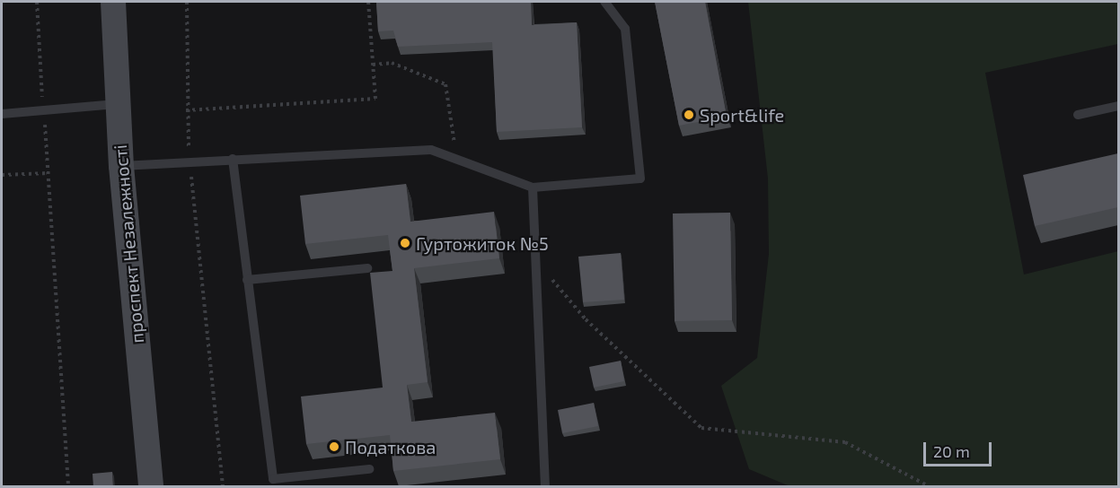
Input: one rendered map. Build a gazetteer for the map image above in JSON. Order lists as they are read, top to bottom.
{
  "streets": {
    "main road": ["проспект Незалежності"]
  },
  "places": ["Sport&life", "Гуртожиток №5", "Податкова"],
  "scale_bar": "20 m"
}
